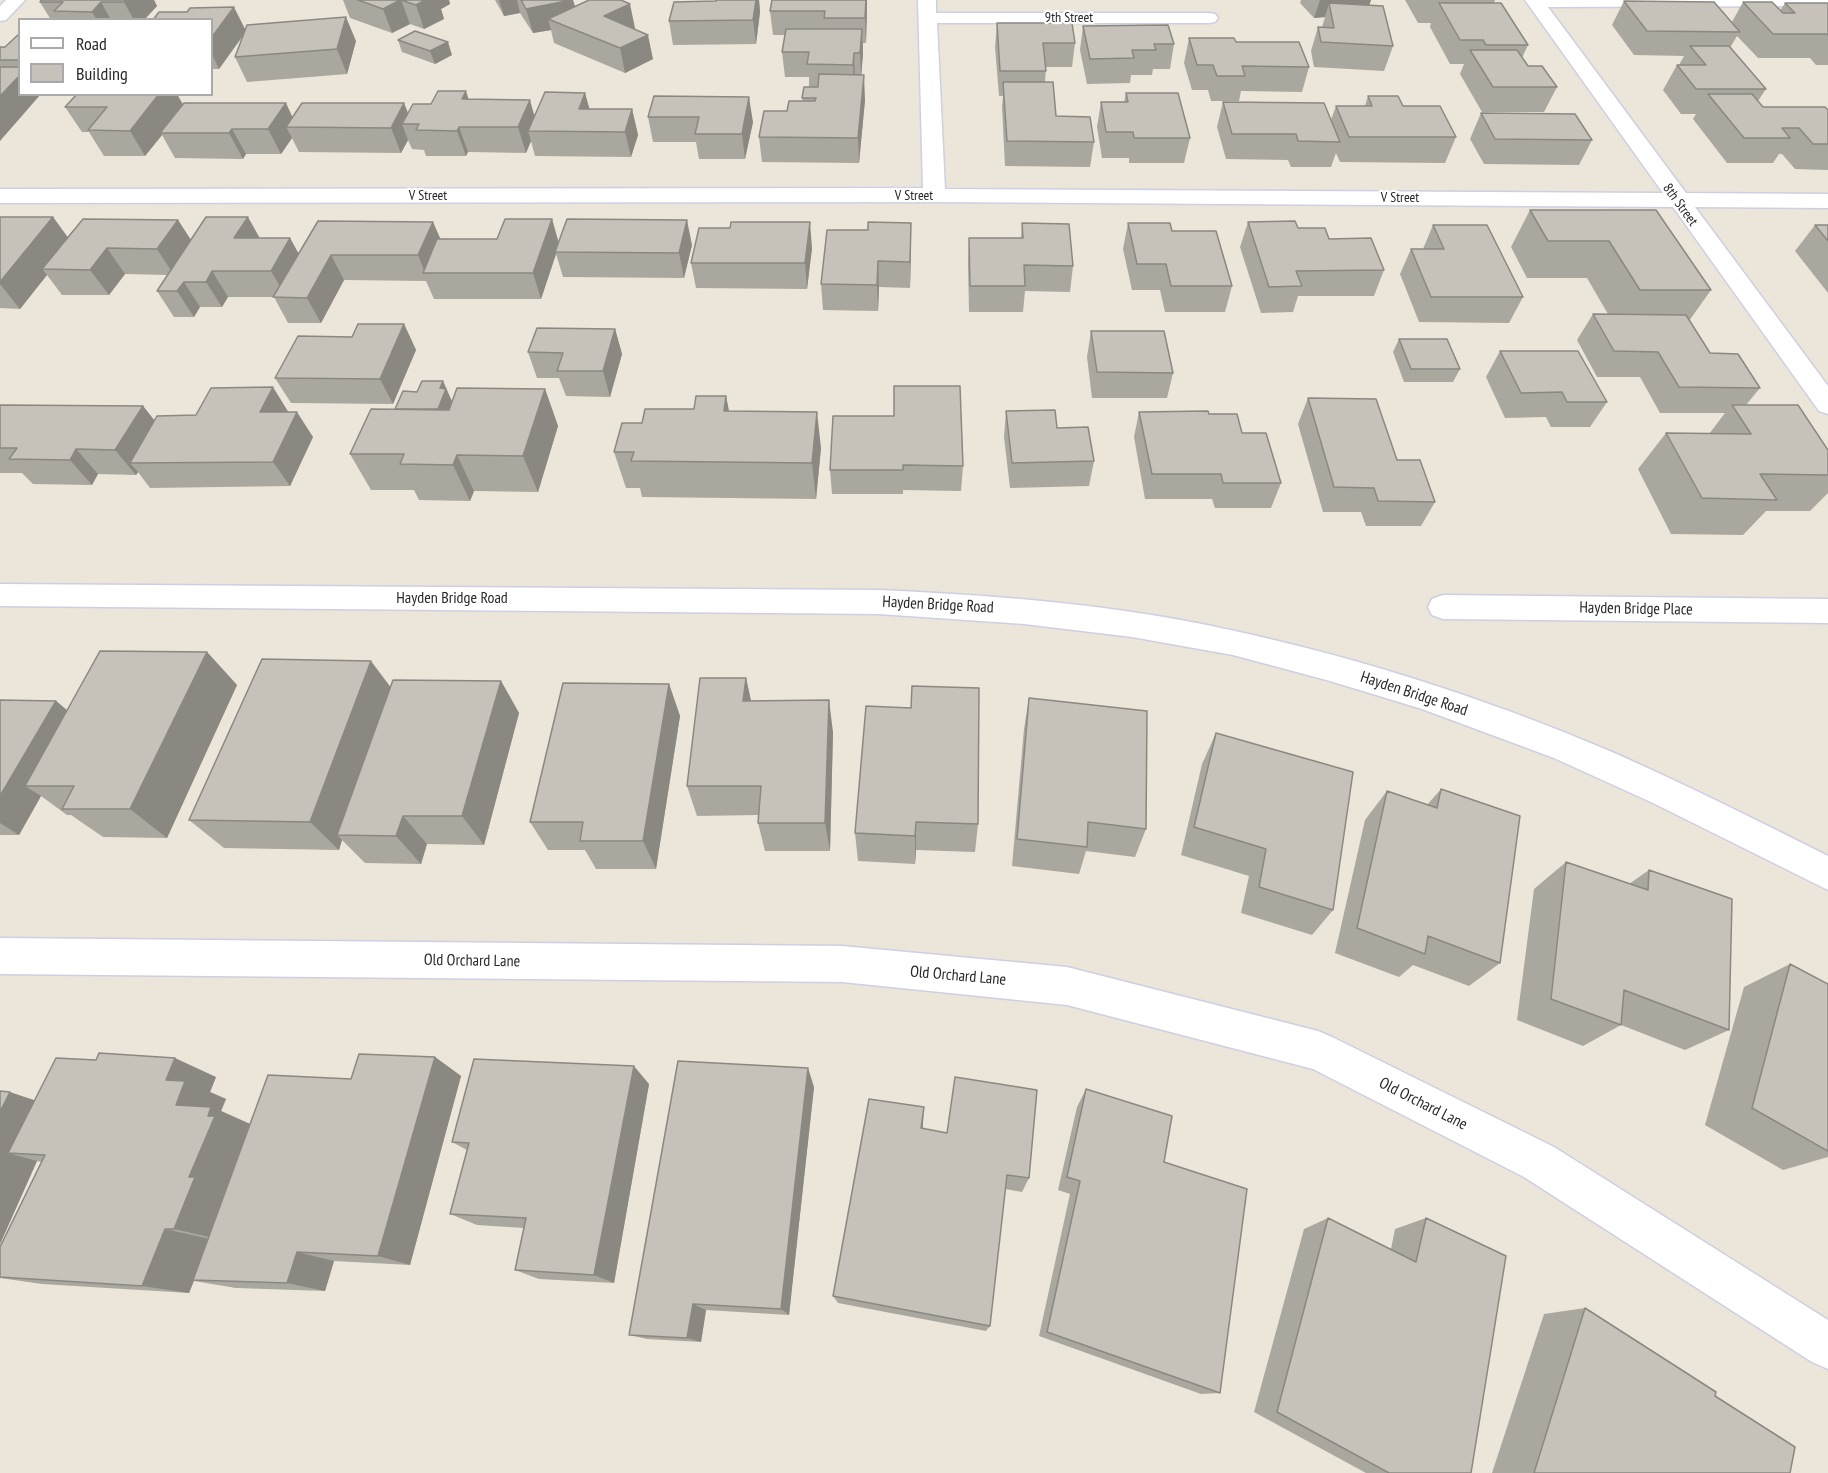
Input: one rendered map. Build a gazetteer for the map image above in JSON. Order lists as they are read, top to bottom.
{
  "streets": {
    "street": [
      "9th Street",
      "V Street",
      "8th Street",
      "Hayden Bridge Road",
      "Hayden Bridge Place",
      "Old Orchard Lane"
    ]
  },
  "crossings": [
    ["9th Street", "V Street"],
    ["V Street", "8th Street"]
  ],
  "legend": ["Road", "Building"]
}
